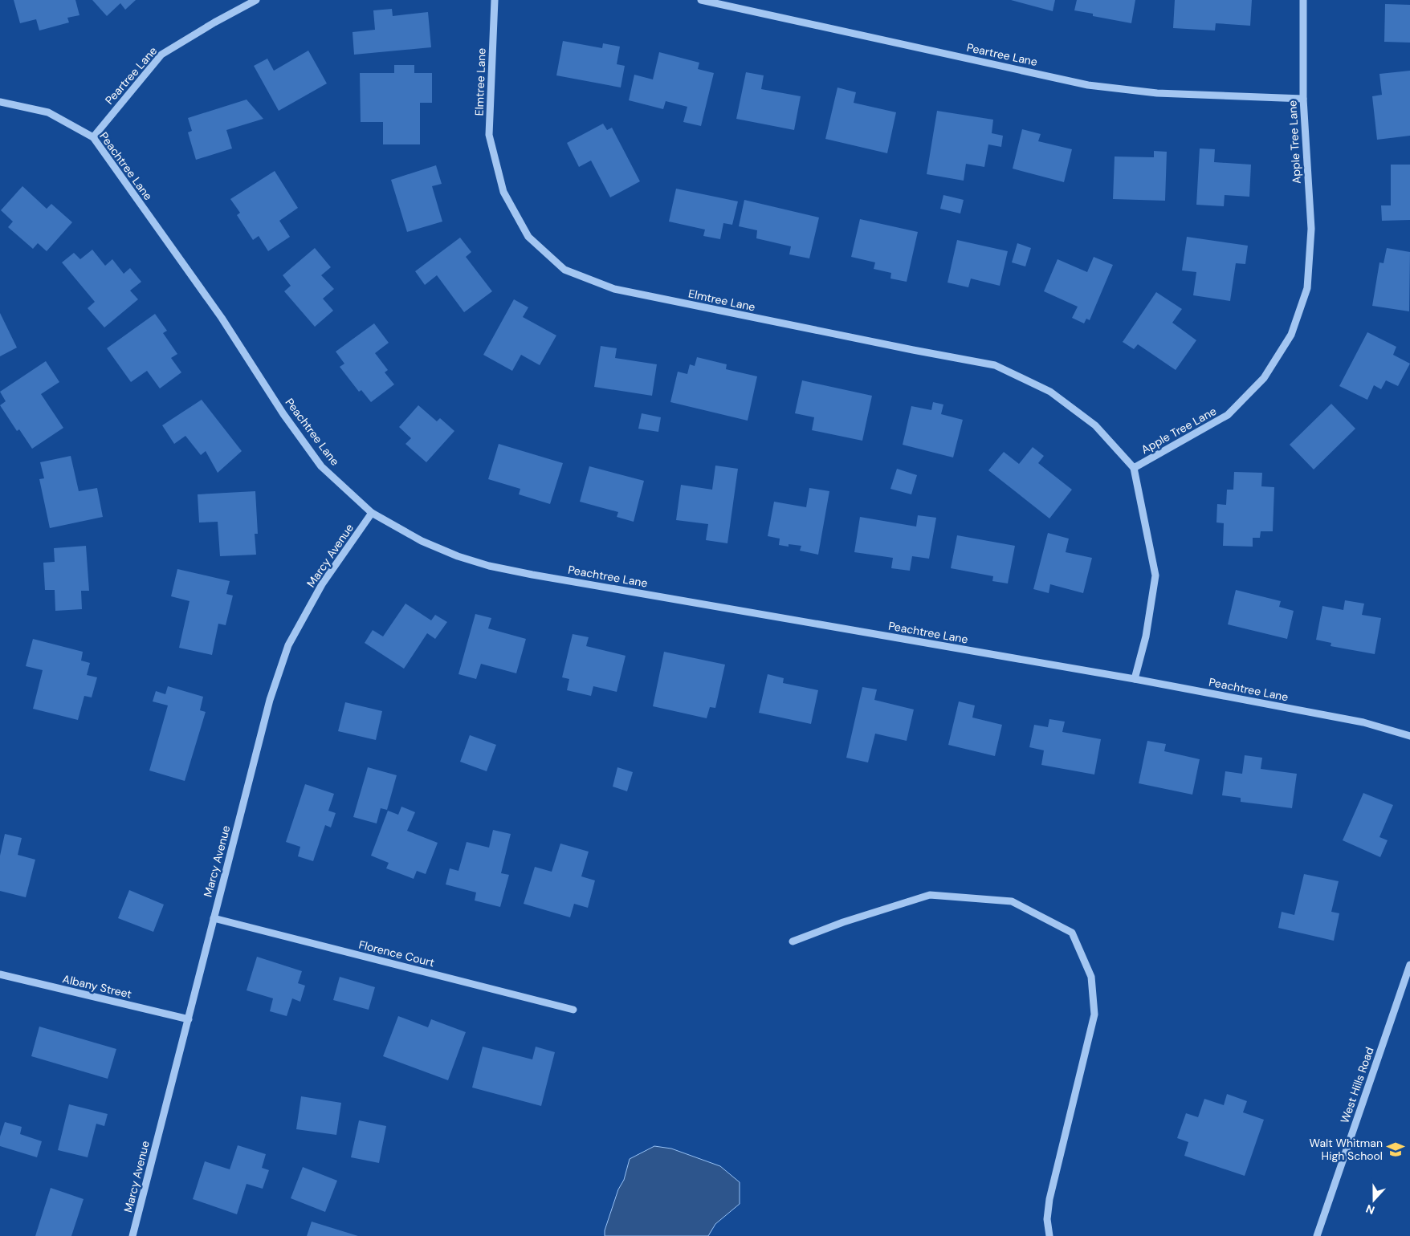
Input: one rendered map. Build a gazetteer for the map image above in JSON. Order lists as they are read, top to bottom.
{
  "streets": {
    "street": [
      "Peartree Lane",
      "Elmtree Lane",
      "Apple Tree Lane",
      "Peachtree Lane",
      "Marcy Avenue",
      "Florence Court",
      "Albany Street",
      "West Hills Road"
    ]
  },
  "crossings": [
    ["Peartree Lane", "Apple Tree Lane"],
    ["Peartree Lane", "Peachtree Lane"],
    ["Elmtree Lane", "Apple Tree Lane"],
    ["Apple Tree Lane", "Peachtree Lane"],
    ["Peachtree Lane", "Marcy Avenue"],
    ["Marcy Avenue", "Florence Court"],
    ["Marcy Avenue", "Albany Street"]
  ],
  "places": {
    "school or university": ["Walt Whitman High School"]
  },
  "north": "bottom"
}
